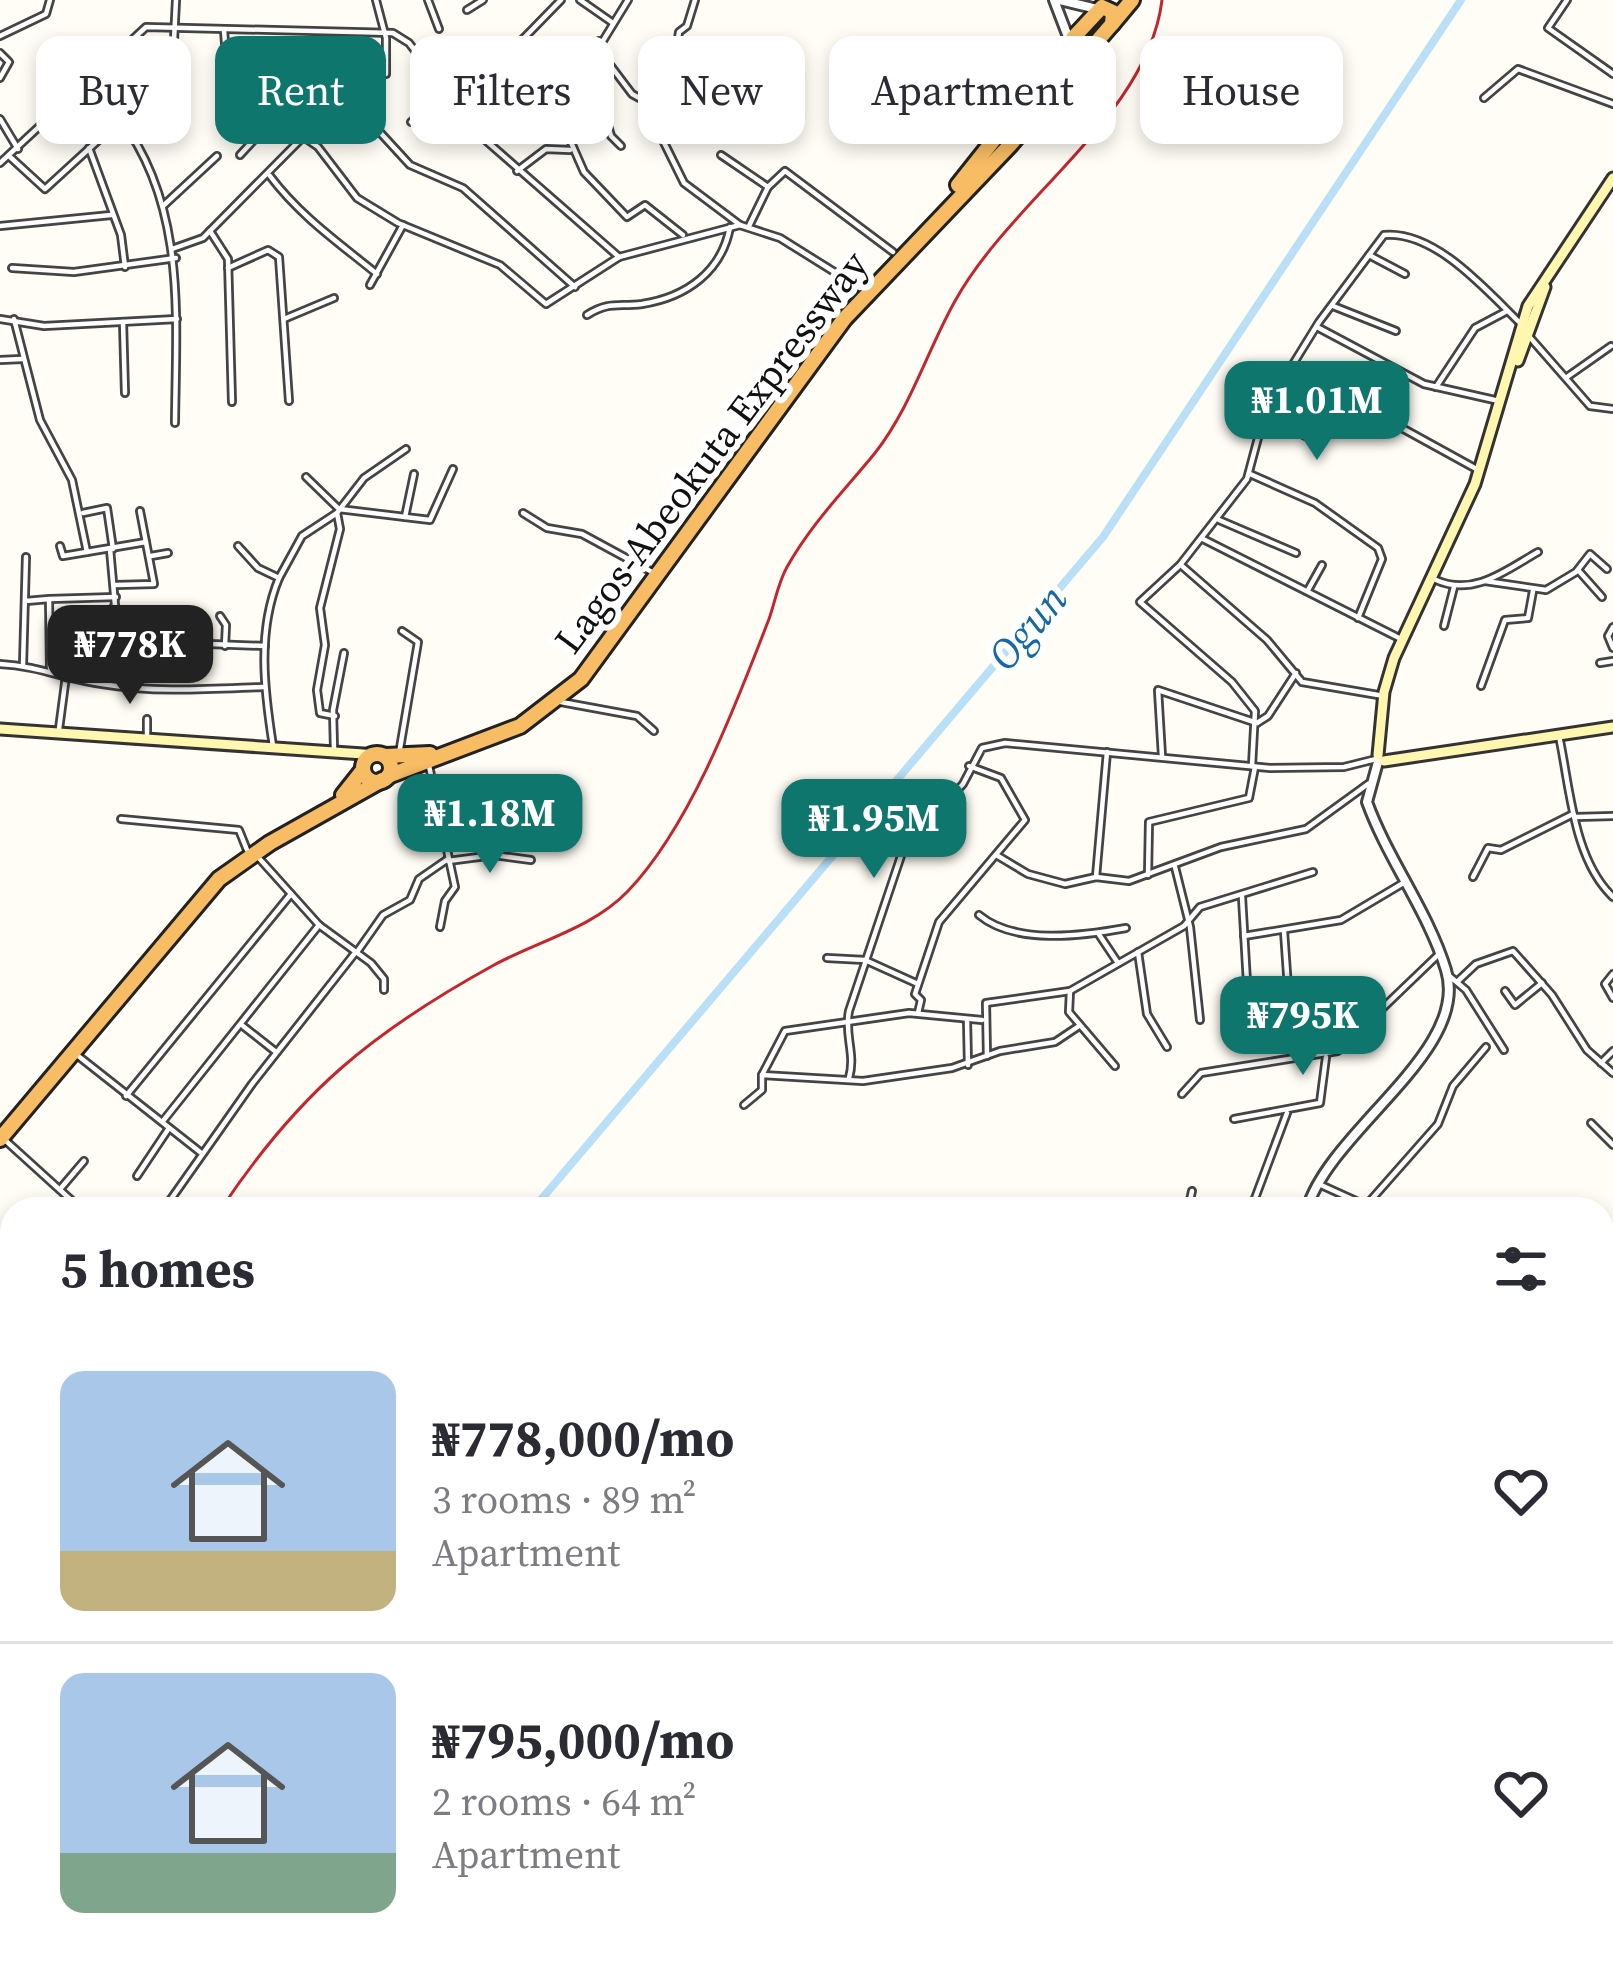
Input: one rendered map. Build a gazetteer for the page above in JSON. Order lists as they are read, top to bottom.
{
  "streets": {
    "highway": ["Lagos-Abeokuta Expressway"]
  },
  "water": ["Ogun"],
  "page": {
    "chip": [
      "Buy",
      "Rent",
      "Filters",
      "New",
      "Apartment",
      "House"
    ],
    "price": [
      "₦1.01M",
      "₦778K",
      "₦1.18M",
      "₦1.95M",
      "₦795K"
    ],
    "heading": "5 homes",
    "list": [
      {
        "name": "₦778,000/mo",
        "note": "3 rooms · 89 m² · Apartment"
      },
      {
        "name": "₦795,000/mo",
        "note": "2 rooms · 64 m² · Apartment"
      }
    ]
  }
}
